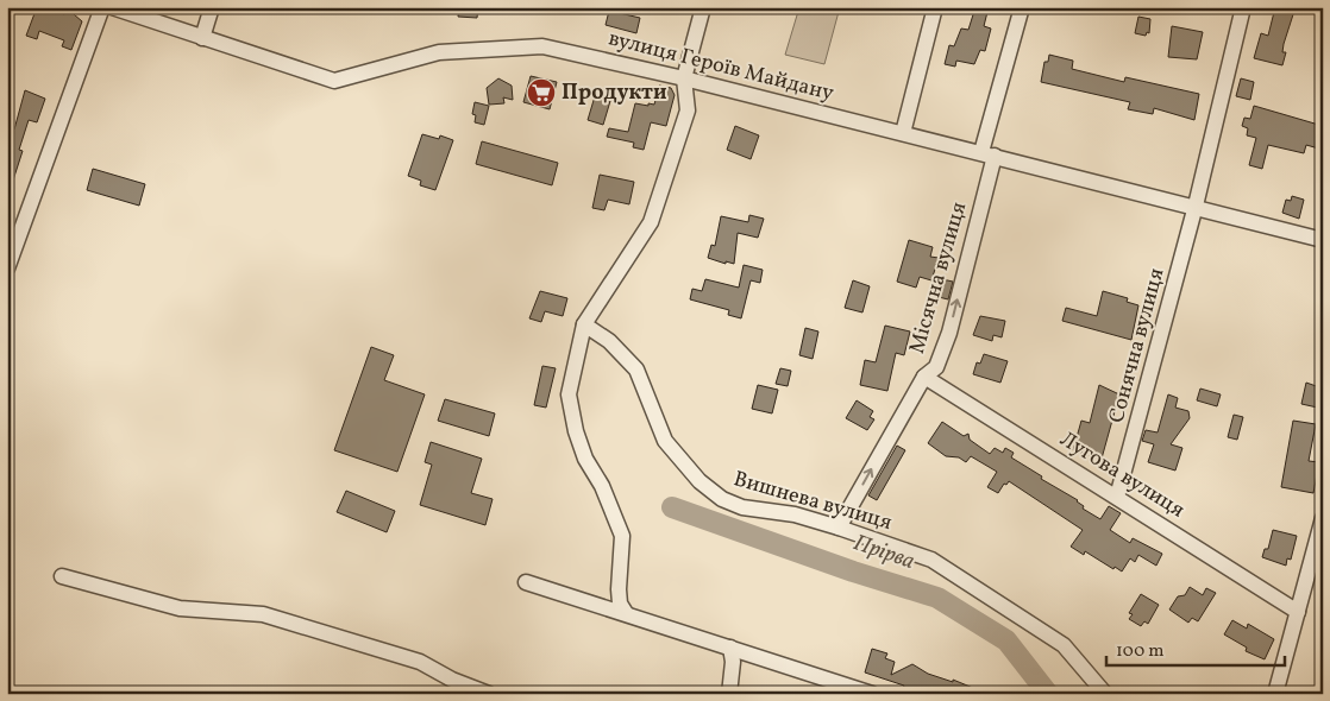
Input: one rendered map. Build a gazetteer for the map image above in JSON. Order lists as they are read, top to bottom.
{
  "streets": {
    "street": [
      "вулиця Героїв Майдану",
      "Місячна вулиця",
      "Сонячна вулиця",
      "Лугова вулиця",
      "Вишнева вулиця"
    ]
  },
  "crossings": [
    ["вулиця Героїв Майдану", "Місячна вулиця"],
    ["вулиця Героїв Майдану", "Сонячна вулиця"],
    ["Місячна вулиця", "Лугова вулиця"],
    ["Місячна вулиця", "Вишнева вулиця"],
    ["Сонячна вулиця", "Лугова вулиця"]
  ],
  "one_way": ["Місячна вулиця"],
  "water": ["Прірва"],
  "places": {
    "supermarket": ["Продукти"]
  },
  "scale_bar": "100 m"
}
